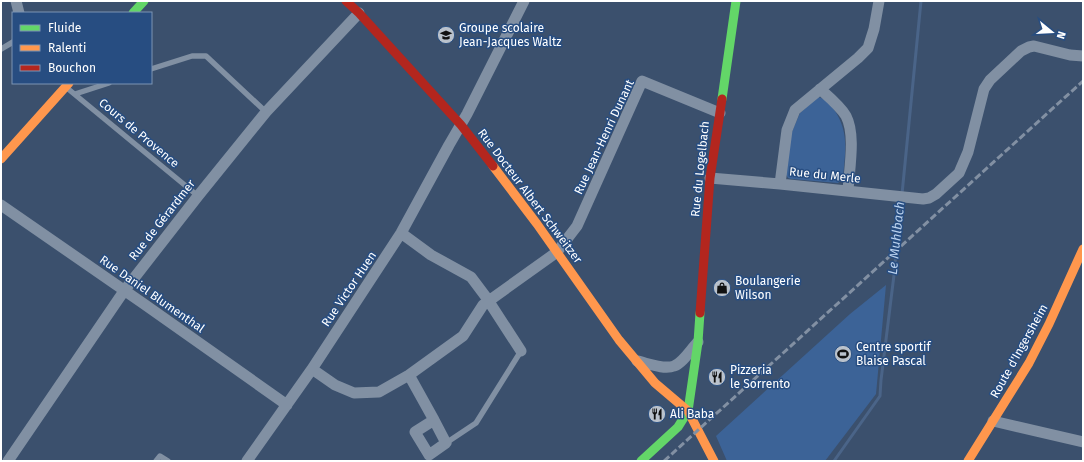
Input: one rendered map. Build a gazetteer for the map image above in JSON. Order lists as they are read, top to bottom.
{
  "streets": {
    "street": [
      "Rue Jean-Henri Dunant",
      "Rue du Logelbach",
      "Rue du Merle",
      "Rue Docteur Albert Schweitzer",
      "Rue de Gérardmer",
      "Rue Victor Huen",
      "Rue Daniel Blumenthal",
      "Route d'Ingersheim"
    ],
    "lane": ["Cours de Provence"]
  },
  "crossings": [
    ["Cours de Provence", "Rue de Gérardmer"],
    ["Rue Jean-Henri Dunant", "Rue du Logelbach"],
    ["Rue Jean-Henri Dunant", "Rue Docteur Albert Schweitzer"],
    ["Rue du Logelbach", "Rue du Merle"],
    ["Rue du Logelbach", "Rue Docteur Albert Schweitzer"],
    ["Rue Docteur Albert Schweitzer", "Rue de Gérardmer"],
    ["Rue Docteur Albert Schweitzer", "Rue Victor Huen"],
    ["Rue de Gérardmer", "Rue Daniel Blumenthal"],
    ["Rue Victor Huen", "Rue Daniel Blumenthal"]
  ],
  "water": ["Le Muhlbach"],
  "places": {
    "school or university": ["Groupe scolaire Jean-Jacques Waltz"],
    "shop": ["Boulangerie Wilson"],
    "sports": ["Centre sportif Blaise Pascal"],
    "restaurant": ["Pizzeria le Sorrento", "Ali Baba"]
  },
  "legend": ["Fluide", "Ralenti", "Bouchon"],
  "north": "right"
}
